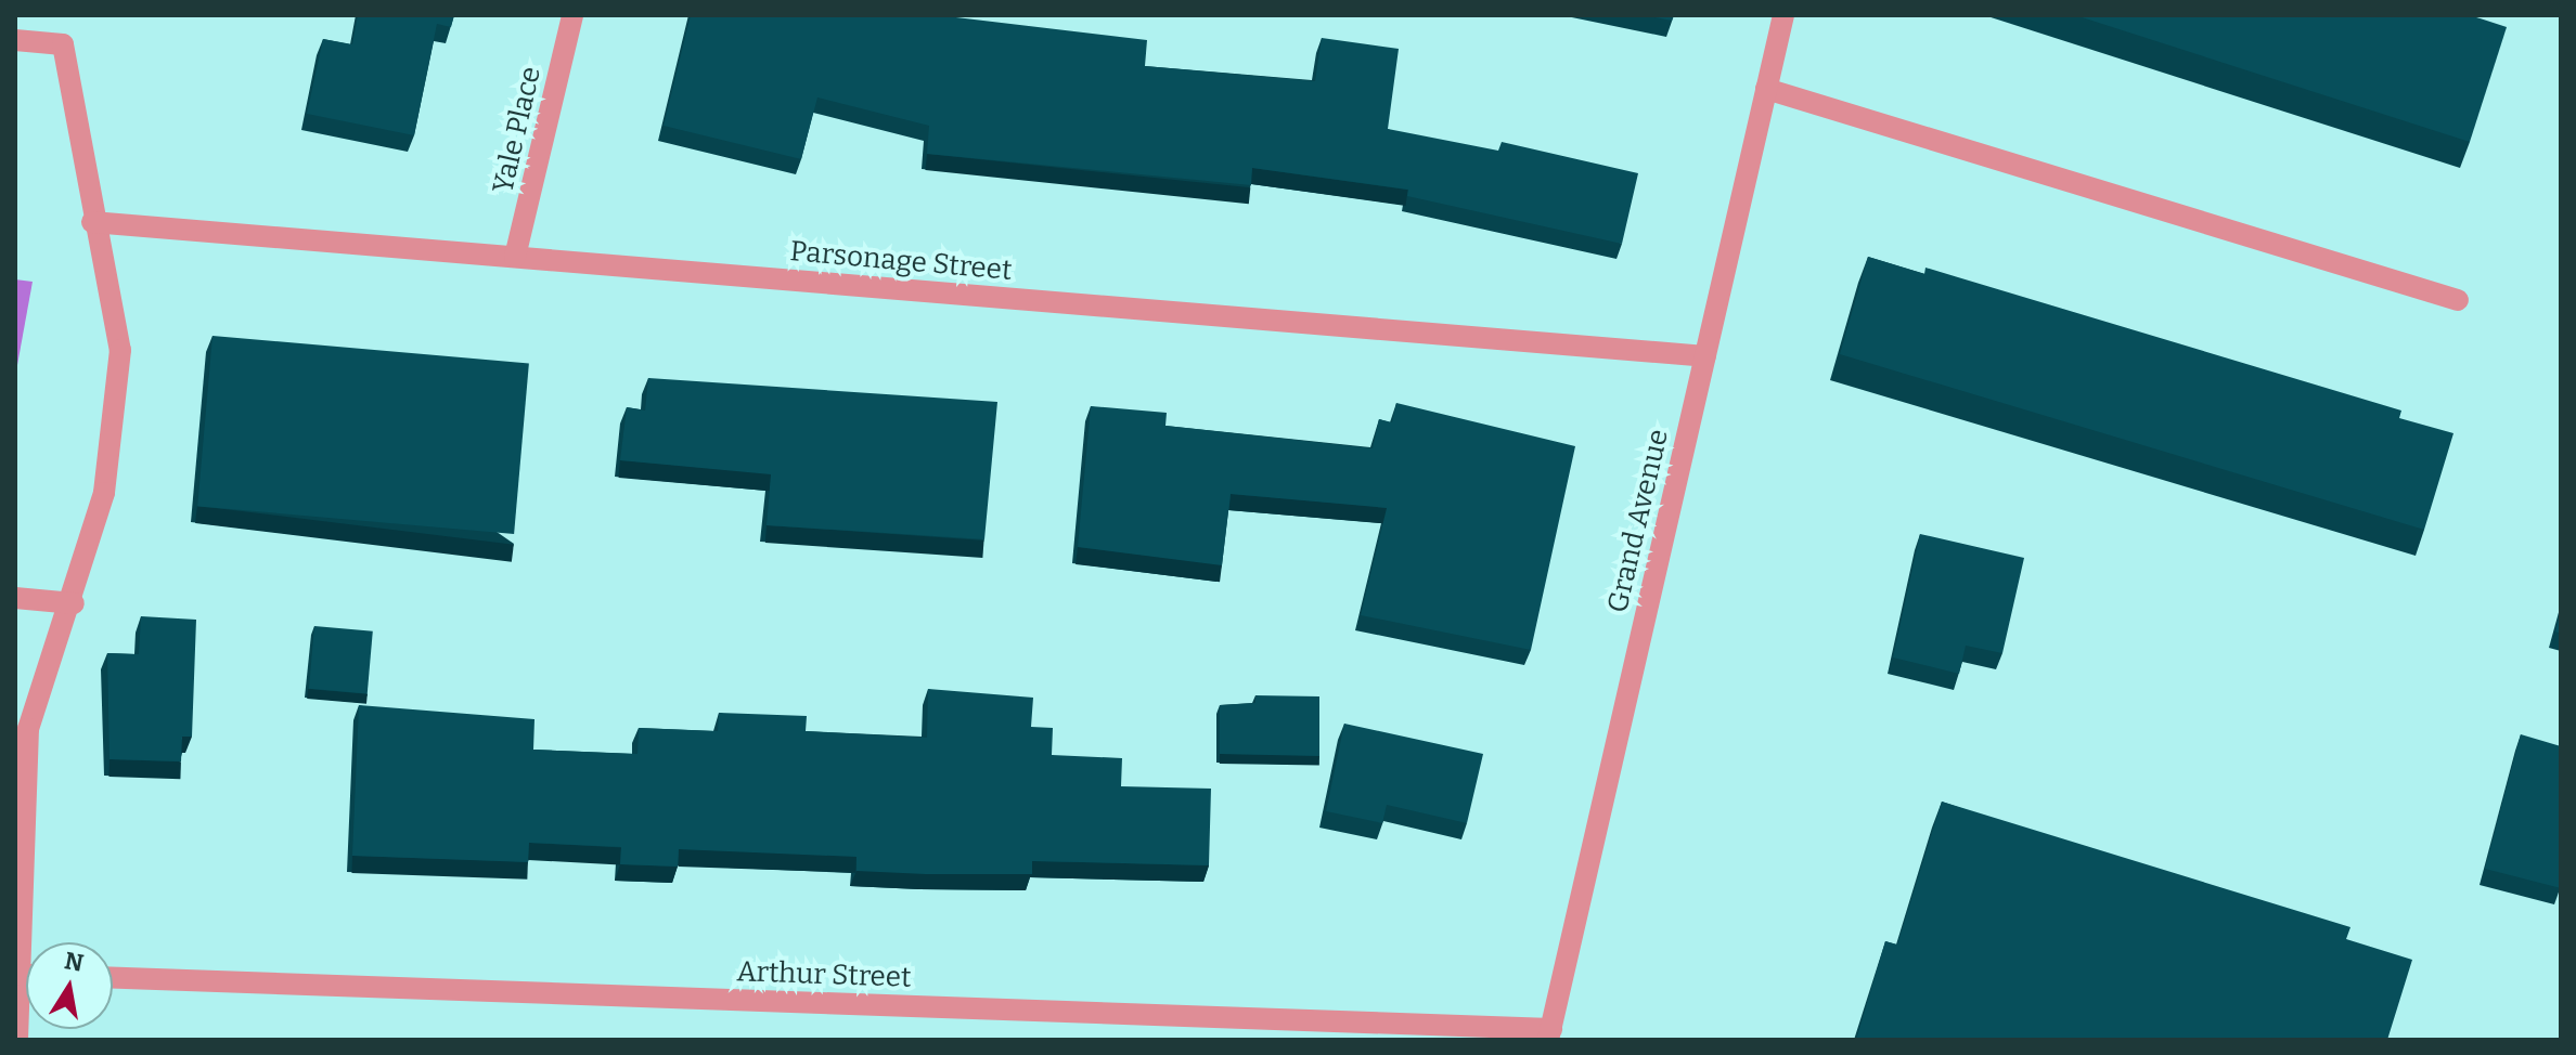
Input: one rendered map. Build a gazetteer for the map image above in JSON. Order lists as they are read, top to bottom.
{
  "streets": {
    "street": [
      "Yale Place",
      "Parsonage Street",
      "Grand Avenue",
      "Arthur Street"
    ]
  },
  "crossings": [
    ["Yale Place", "Parsonage Street"],
    ["Parsonage Street", "Grand Avenue"],
    ["Grand Avenue", "Arthur Street"]
  ],
  "north": "top"
}
